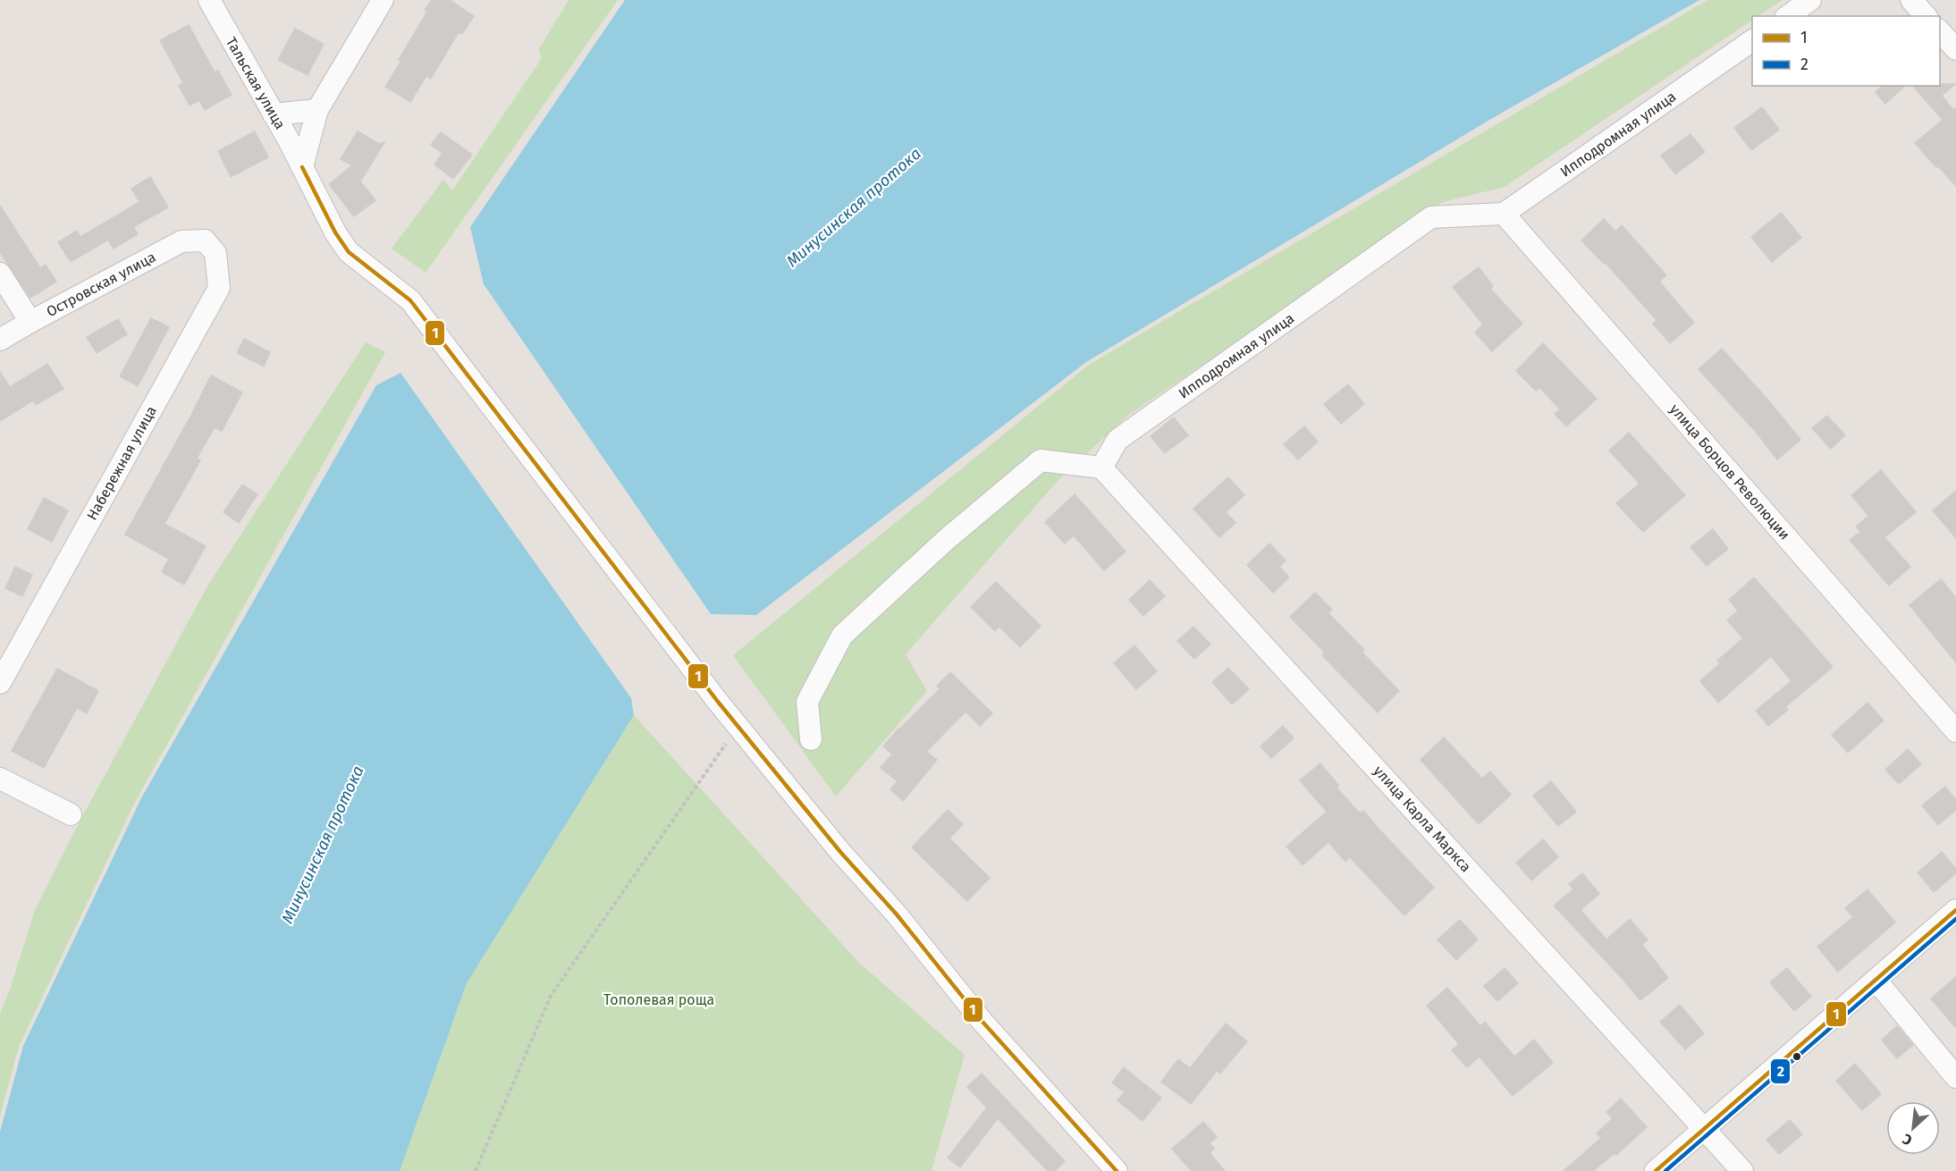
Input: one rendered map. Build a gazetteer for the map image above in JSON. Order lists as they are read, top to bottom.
{
  "streets": {
    "street": [
      "Тальская улица",
      "Ипподромная улица",
      "Островская улица",
      "Набережная улица",
      "улица Борцов Революции",
      "улица Карла Маркса"
    ]
  },
  "crossings": [
    ["Ипподромная улица", "улица Борцов Революции"],
    ["Ипподромная улица", "улица Карла Маркса"],
    ["Островская улица", "Набережная улица"]
  ],
  "water": ["Минусинская протока"],
  "parks": ["Тополевая роща"],
  "lines": ["transit line 1", "transit line 2"],
  "legend": ["1", "2"],
  "north": "bottom left"
}
